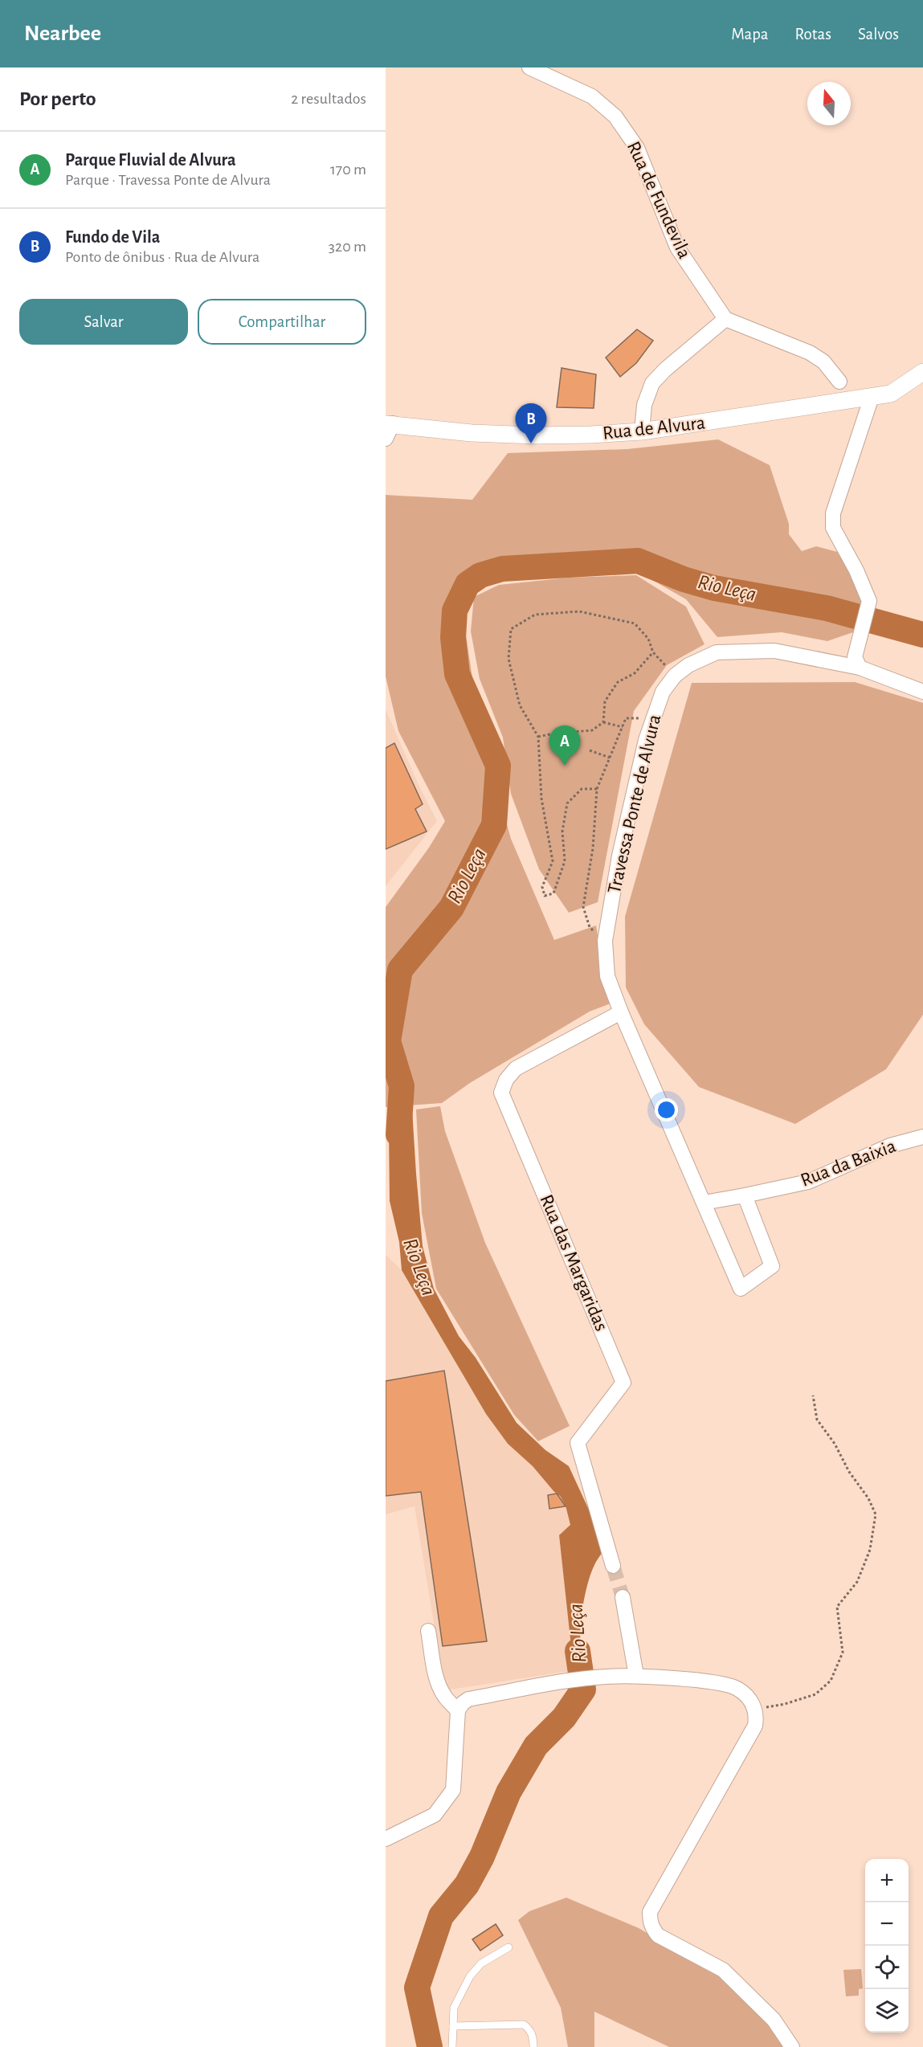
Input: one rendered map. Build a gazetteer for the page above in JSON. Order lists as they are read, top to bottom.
{
  "streets": {
    "street": [
      "Rua de Fundevila",
      "Rua de Alvura",
      "Travessa Ponte de Alvura",
      "Rua da Baixia",
      "Rua das Margaridas"
    ]
  },
  "crossings": [
    ["Travessa Ponte de Alvura", "Rua da Baixia"],
    ["Travessa Ponte de Alvura", "Rua das Margaridas"]
  ],
  "water": ["Rio Leça"],
  "north": "top",
  "page": {
    "header": "Nearbee",
    "nav": ["Mapa", "Rotas", "Salvos"],
    "heading": ["Por perto", "2 resultados"],
    "list": [
      {
        "mark": "A",
        "name": "Parque Fluvial de Alvura",
        "note": "Parque · Travessa Ponte de Alvura",
        "value": "170 m"
      },
      {
        "mark": "B",
        "name": "Fundo de Vila",
        "note": "Ponto de ônibus · Rua de Alvura",
        "value": "320 m"
      }
    ],
    "buttons": ["Salvar", "Compartilhar"],
    "pins": ["B", "A"],
    "map_buttons": ["+", "−"]
  }
}
